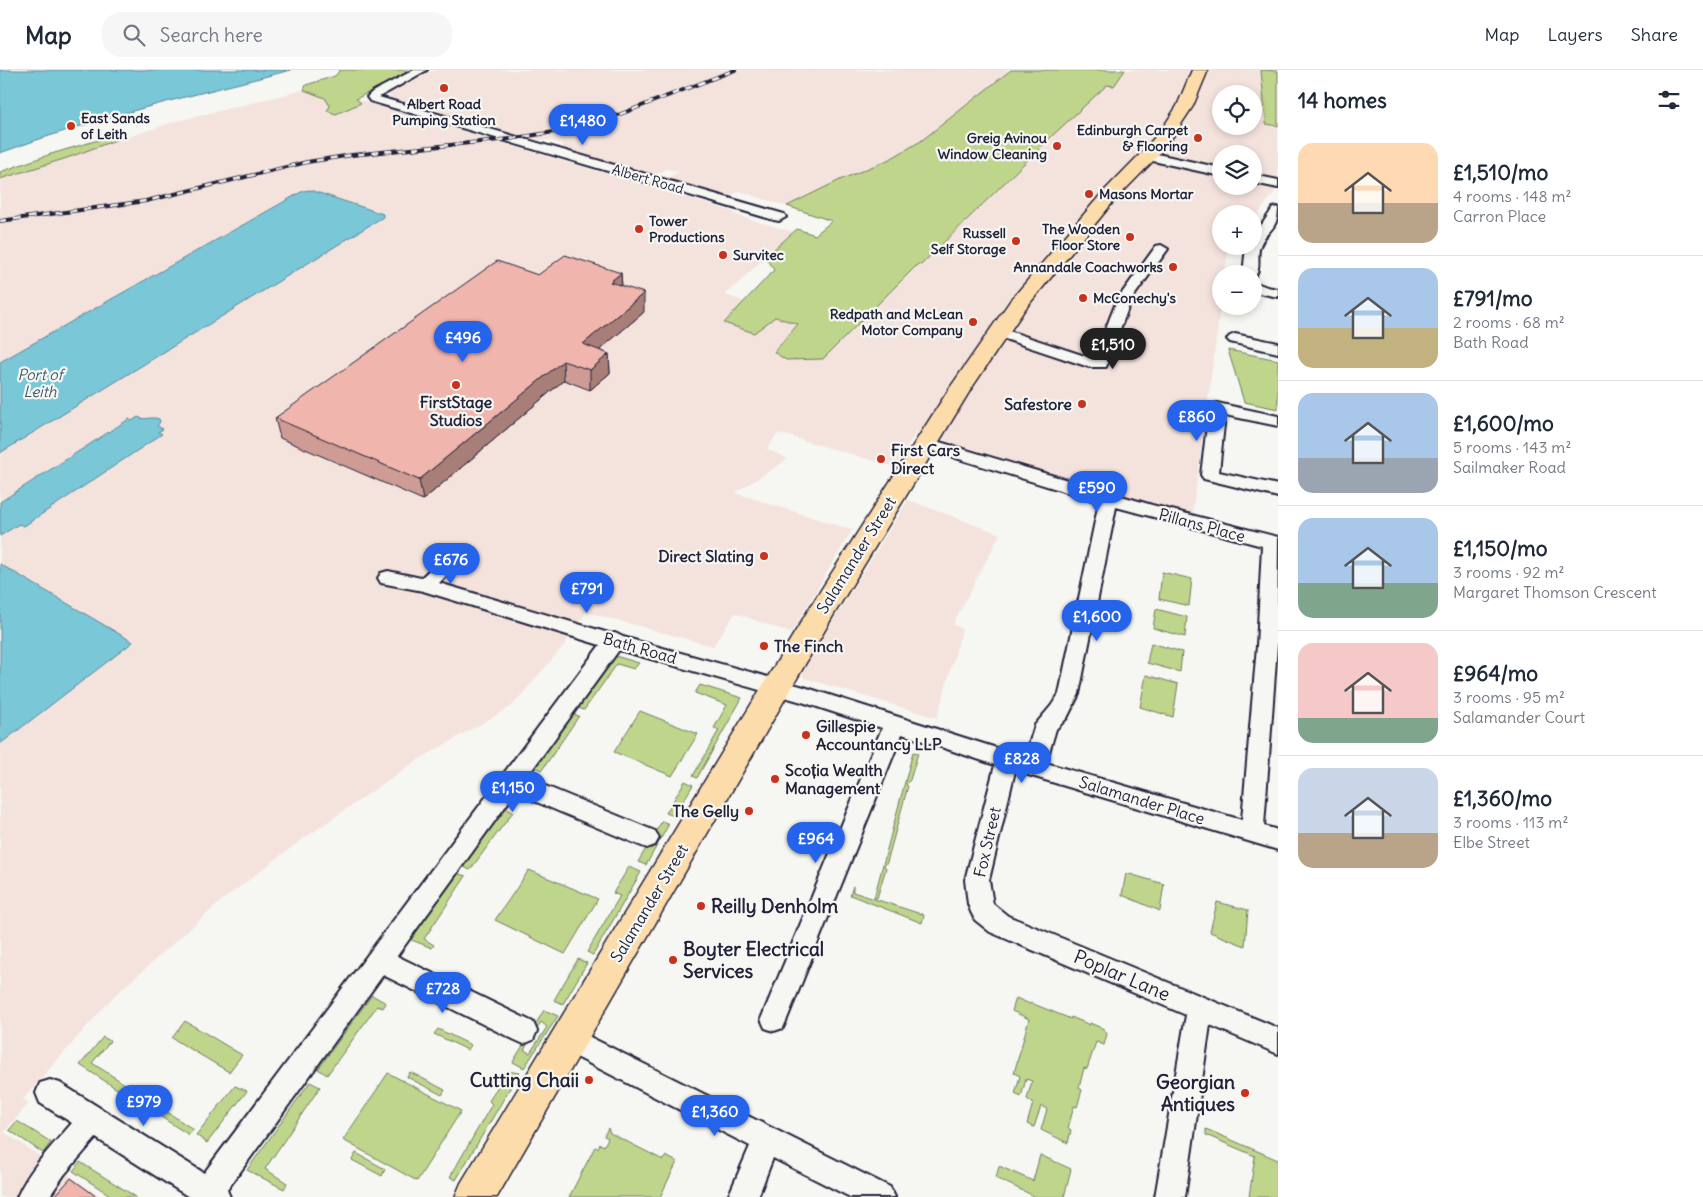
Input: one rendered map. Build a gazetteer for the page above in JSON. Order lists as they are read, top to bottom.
{
  "streets": {
    "main road": ["Salamander Street"],
    "street": [
      "Albert Road",
      "Pillans Place",
      "Bath Road",
      "Salamander Place",
      "Fox Street",
      "Poplar Lane"
    ]
  },
  "crossings": [
    ["Pillans Place", "Salamander Street"],
    ["Salamander Street", "Bath Road"],
    ["Salamander Street", "Salamander Place"],
    ["Bath Road", "Salamander Place"],
    ["Salamander Place", "Fox Street"],
    ["Fox Street", "Poplar Lane"]
  ],
  "water": ["Port of Leith"],
  "places": [
    "Albert Road Pumping Station",
    "East Sands of Leith",
    "Edinburgh Carpet & Flooring",
    "Greig Avinou Window Cleaning",
    "Masons Mortar",
    "Tower Productions",
    "The Wooden Floor Store",
    "Russell Self Storage",
    "Survitec",
    "Annandale Coachworks",
    "McConechy's",
    "Redpath and McLean Motor Company",
    "FirstStage Studios",
    "Safestore",
    "First Cars Direct",
    "Direct Slating",
    "The Finch",
    "Gillespie Accountancy LLP",
    "Scoția Wealth Management",
    "The Gelly",
    "Reilly Denholm",
    "Boyter Electrical Services",
    "Cutting Chaii",
    "Georgian Antiques"
  ],
  "page": {
    "header": "Map",
    "search": "Search here",
    "nav": ["Map", "Layers", "Share"],
    "heading": "14 homes",
    "map_buttons": ["+", "−"],
    "price": [
      "£1,480",
      "£496",
      "£1,510",
      "£860",
      "£590",
      "£676",
      "£791",
      "£1,600",
      "£828",
      "£1,150",
      "£964",
      "£728",
      "£979",
      "£1,360"
    ],
    "list": [
      {
        "name": "£1,510/mo",
        "note": "4 rooms · 148 m² · Carron Place"
      },
      {
        "name": "£791/mo",
        "note": "2 rooms · 68 m² · Bath Road"
      },
      {
        "name": "£1,600/mo",
        "note": "5 rooms · 143 m² · Sailmaker Road"
      },
      {
        "name": "£1,150/mo",
        "note": "3 rooms · 92 m² · Margaret Thomson Crescent"
      },
      {
        "name": "£964/mo",
        "note": "3 rooms · 95 m² · Salamander Court"
      },
      {
        "name": "£1,360/mo",
        "note": "3 rooms · 113 m² · Elbe Street"
      }
    ]
  }
}
